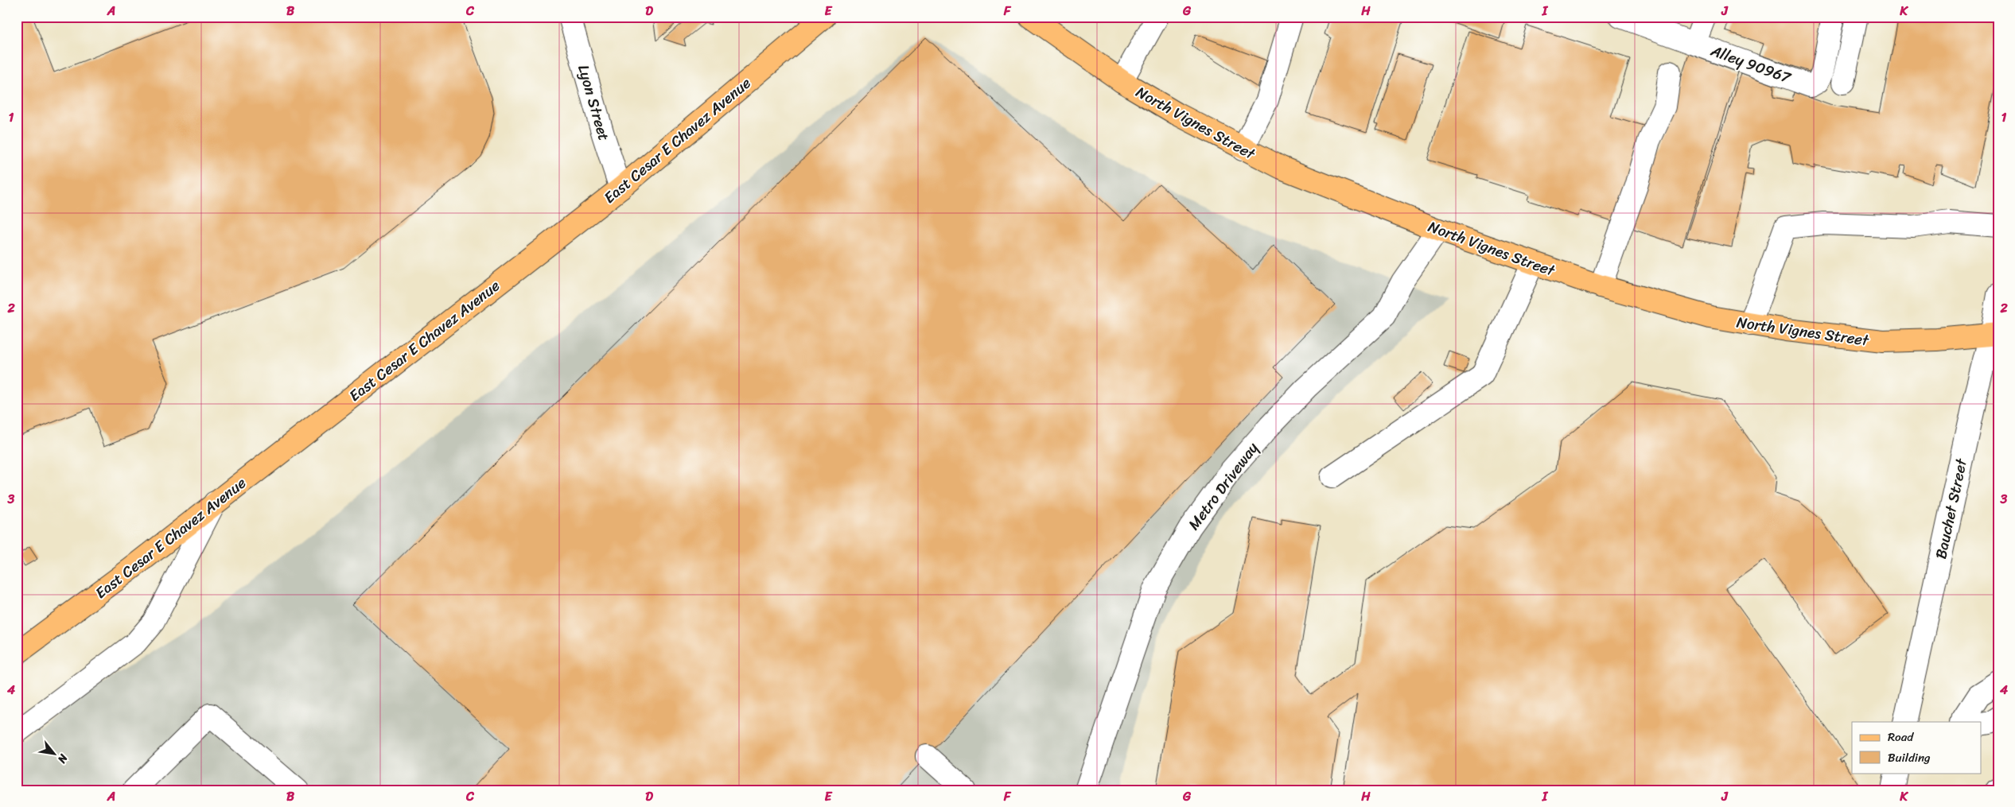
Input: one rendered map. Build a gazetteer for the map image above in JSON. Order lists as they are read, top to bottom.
{
  "streets": {
    "main road": ["North Vignes Street", "East Cesar E Chavez Avenue"],
    "street": [
      "Alley 90967",
      "Lyon Street",
      "Metro Driveway",
      "Bauchet Street"
    ]
  },
  "crossings": [
    ["Lyon Street", "East Cesar E Chavez Avenue"],
    ["North Vignes Street", "Metro Driveway"],
    ["North Vignes Street", "Bauchet Street"]
  ],
  "legend": ["Road", "Building"],
  "north": "bottom right",
  "grid": {
    "columns": [
      "A",
      "B",
      "C",
      "D",
      "E",
      "F",
      "G",
      "H",
      "I",
      "J",
      "K"
    ],
    "rows": [
      "1",
      "2",
      "3",
      "4"
    ]
  }
}
